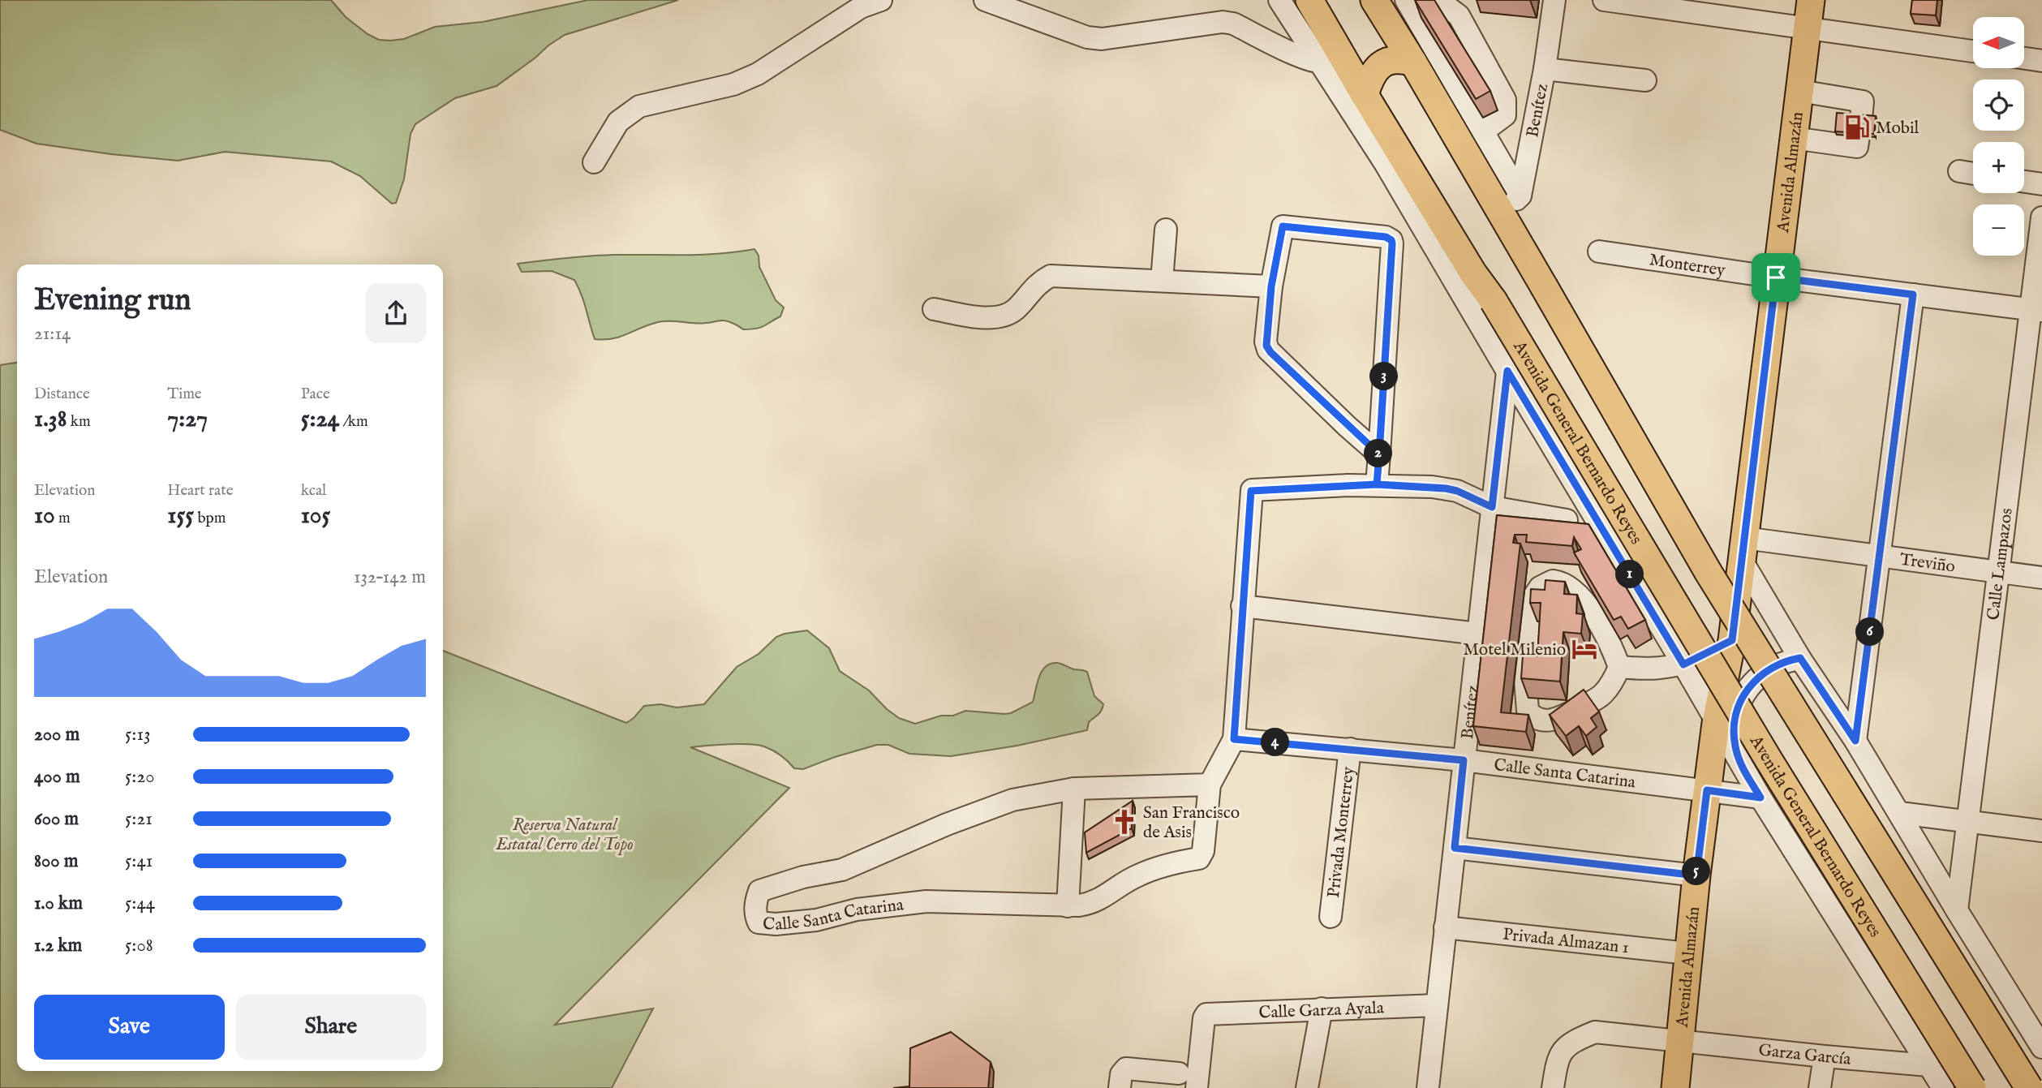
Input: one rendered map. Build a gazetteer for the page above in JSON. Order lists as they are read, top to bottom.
{
  "streets": {
    "main road": ["Avenida Almazán", "Avenida General Bernardo Reyes"],
    "street": [
      "Benítez",
      "Monterrey",
      "Treviño",
      "Calle Lampazos",
      "Calle Santa Catarina",
      "Privada Monterrey",
      "Privada Almazan 1",
      "Calle Garza Ayala",
      "Garza García"
    ]
  },
  "crossings": [
    ["Benítez", "Calle Santa Catarina"],
    ["Benítez", "Privada Almazan 1"],
    ["Benítez", "Calle Garza Ayala"],
    ["Avenida Almazán", "Monterrey"],
    ["Avenida Almazán", "Treviño"],
    ["Avenida Almazán", "Calle Santa Catarina"],
    ["Avenida Almazán", "Privada Almazan 1"],
    ["Avenida Almazán", "Garza García"],
    ["Monterrey", "Calle Lampazos"],
    ["Treviño", "Calle Lampazos"],
    ["Calle Santa Catarina", "Privada Monterrey"]
  ],
  "parks": ["Reserva Natural Estatal Cerro del Topo"],
  "places": {
    "fuel station": ["Mobil"],
    "hotel": ["Motel Milenio"],
    "church": ["San Francisco de Asis"]
  },
  "north": "left",
  "page": {
    "map_buttons": ["+", "−"],
    "heading": ["Evening run", "21:14"],
    "stats": [
      ["Distance", "1.38 km"],
      ["Time", "7:27"],
      ["Pace", "5:24 /km"],
      ["Elevation", "10 m"],
      ["Heart rate", "155 bpm"],
      ["kcal", "105"]
    ],
    "pins": [
      "3",
      "2",
      "1",
      "6",
      "4",
      "5"
    ],
    "chart": ["Elevation", "132–142 m"],
    "list": [
      {
        "name": "200 m",
        "note": "5:13"
      },
      {
        "name": "400 m",
        "note": "5:20"
      },
      {
        "name": "600 m",
        "note": "5:21"
      },
      {
        "name": "800 m",
        "note": "5:41"
      },
      {
        "name": "1.0 km",
        "note": "5:44"
      },
      {
        "name": "1.2 km",
        "note": "5:08"
      }
    ],
    "buttons": ["Save", "Share"]
  }
}
